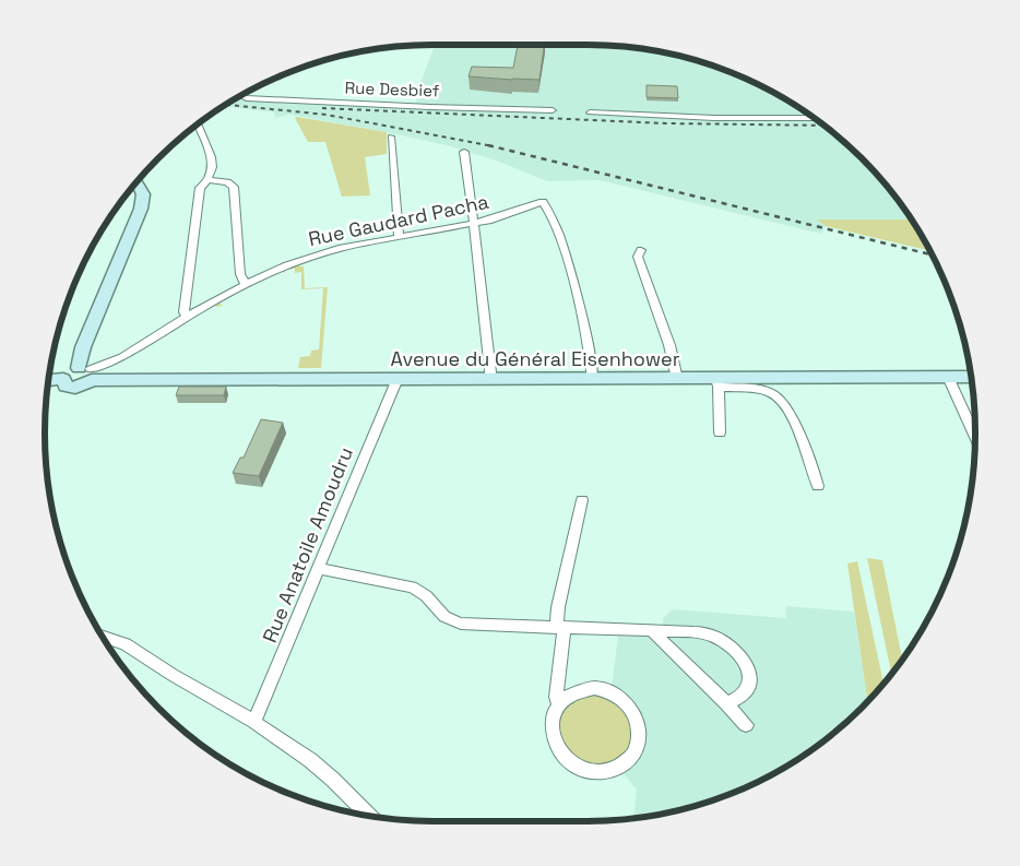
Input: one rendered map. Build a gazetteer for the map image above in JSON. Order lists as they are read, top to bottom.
{
  "streets": {
    "main road": ["Avenue du Général Eisenhower"],
    "street": ["Rue Desbief", "Rue Gaudard Pacha", "Rue Anatoile Amoudru"]
  },
  "crossings": [
    ["Rue Gaudard Pacha", "Avenue du Général Eisenhower"],
    ["Avenue du Général Eisenhower", "Rue Anatoile Amoudru"]
  ]
}
